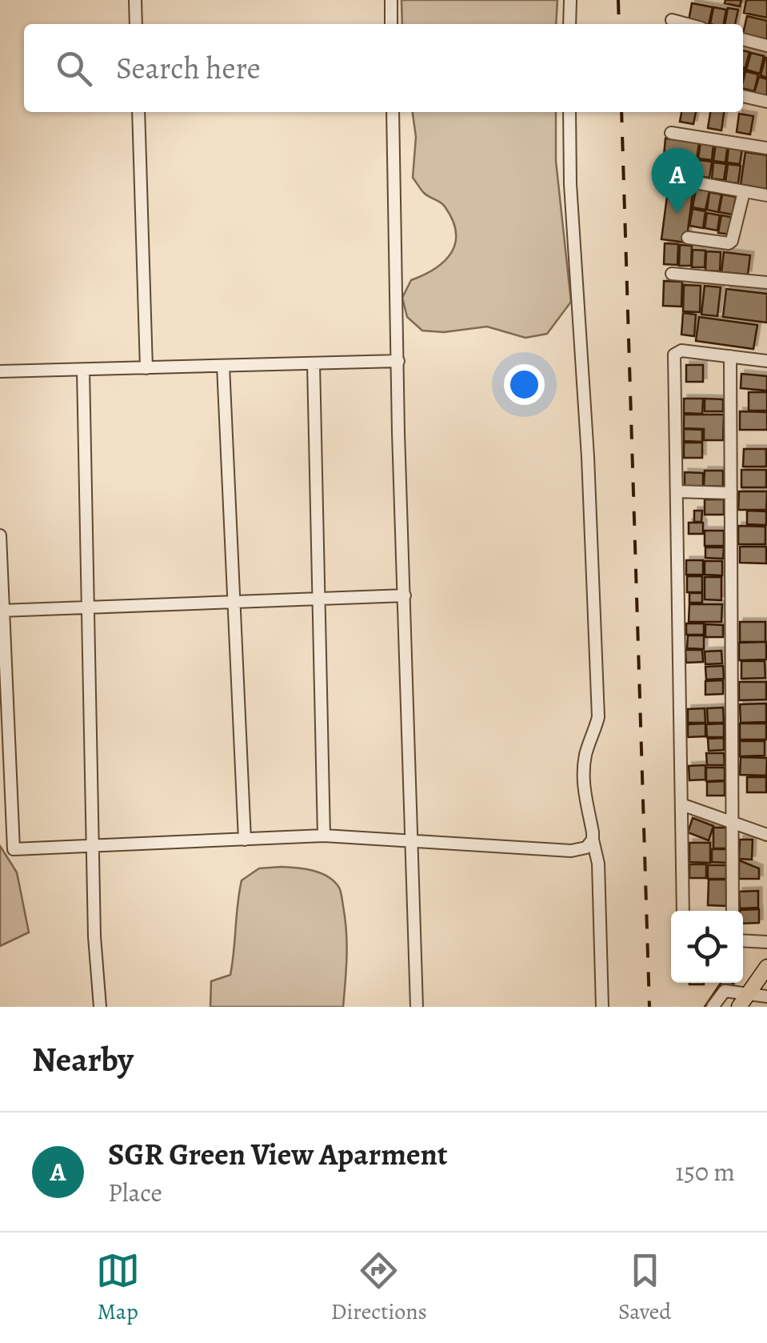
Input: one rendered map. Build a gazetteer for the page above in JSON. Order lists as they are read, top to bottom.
{
  "page": {
    "search": "Search here",
    "pins": "A",
    "heading": "Nearby",
    "list": [
      {
        "mark": "A",
        "name": "SGR Green View Aparment",
        "note": "Place",
        "value": "150 m"
      }
    ],
    "nav": ["Map", "Directions", "Saved"]
  }
}
